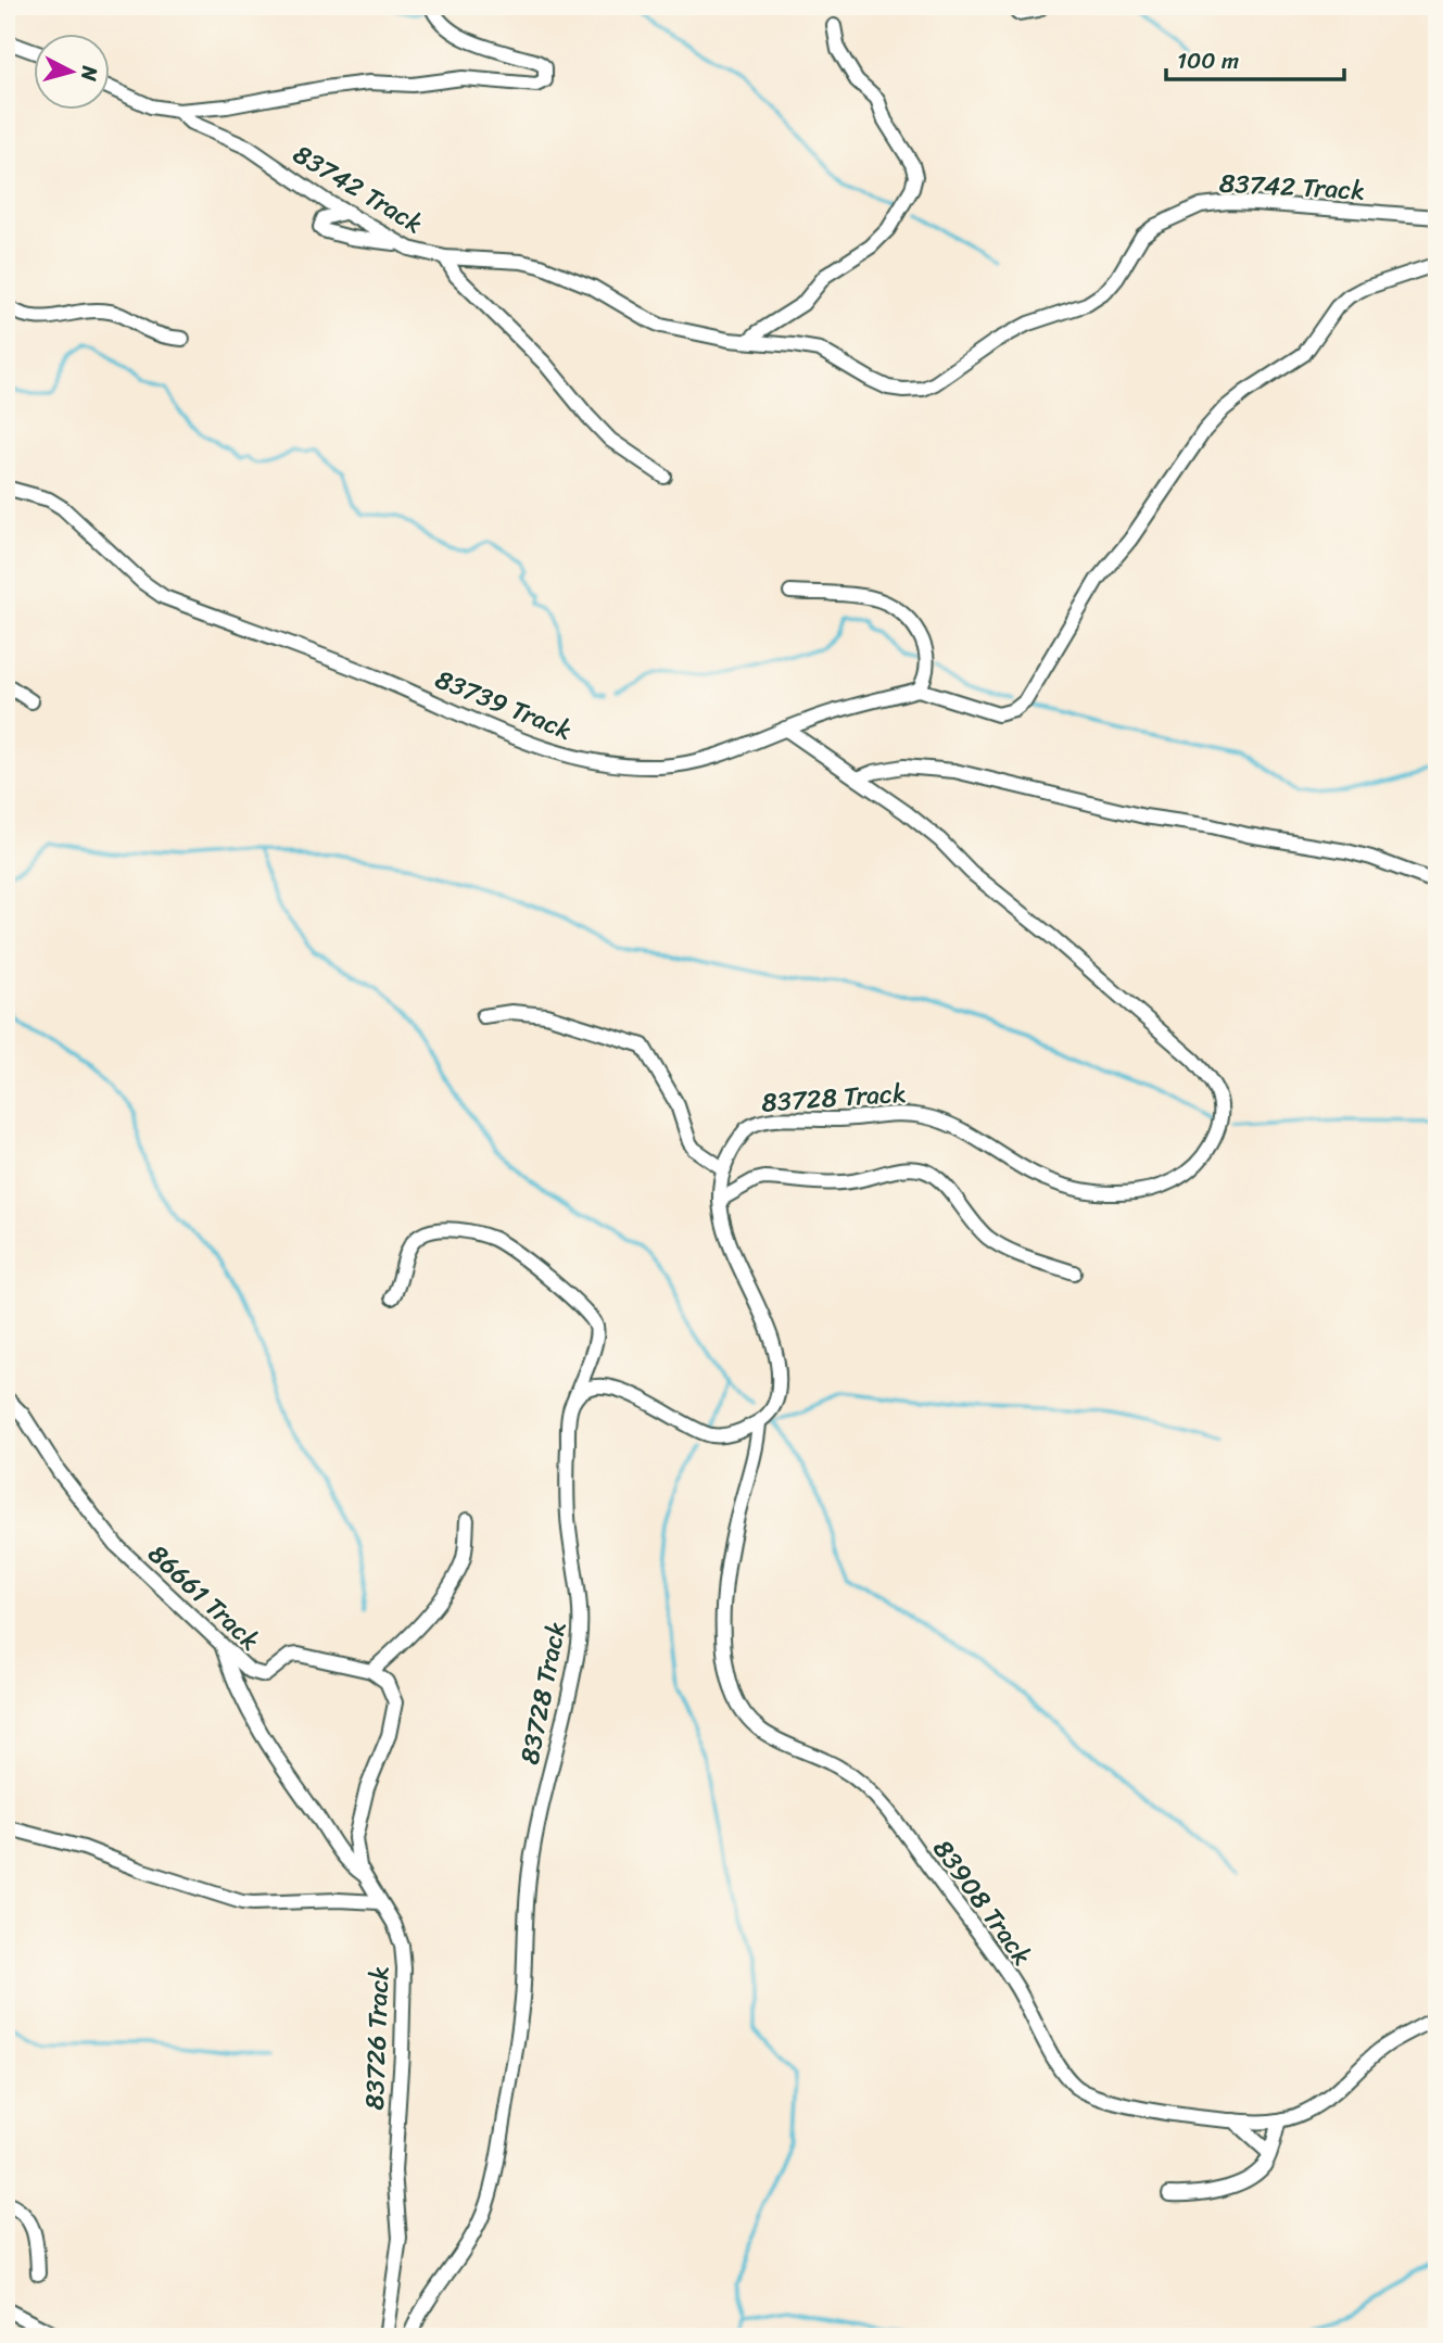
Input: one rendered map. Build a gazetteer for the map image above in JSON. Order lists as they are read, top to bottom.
{
  "streets": {
    "street": [
      "83742 Track",
      "83739 Track",
      "83728 Track",
      "86661 Track",
      "83908 Track",
      "83726 Track"
    ]
  },
  "crossings": [
    ["83739 Track", "83728 Track"],
    ["83728 Track", "83908 Track"]
  ],
  "scale_bar": "100 m",
  "north": "right"
}
